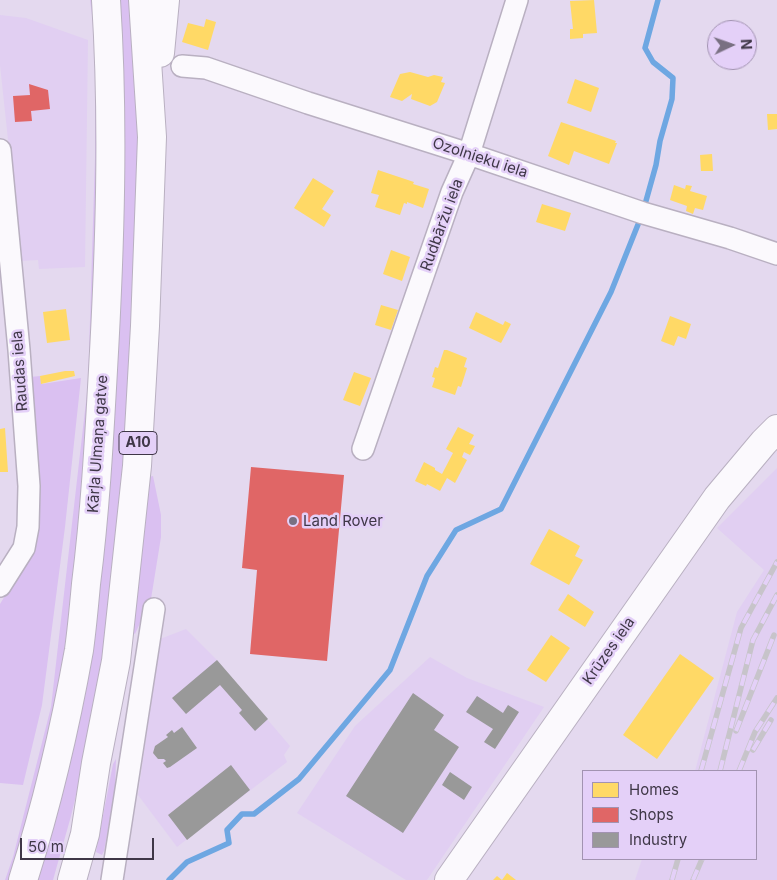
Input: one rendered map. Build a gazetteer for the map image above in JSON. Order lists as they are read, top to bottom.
{
  "streets": {
    "main road": ["A10", "Kārļa Ulmaņa gatve", "Krūzes iela"],
    "street": ["Ozolnieku iela", "Rudbāržu iela", "Raudas iela"]
  },
  "crossings": [
    ["Ozolnieku iela", "Rudbāržu iela"]
  ],
  "places": ["Land Rover"],
  "legend": ["Homes", "Shops", "Industry"],
  "scale_bar": "50 m",
  "north": "right"
}
